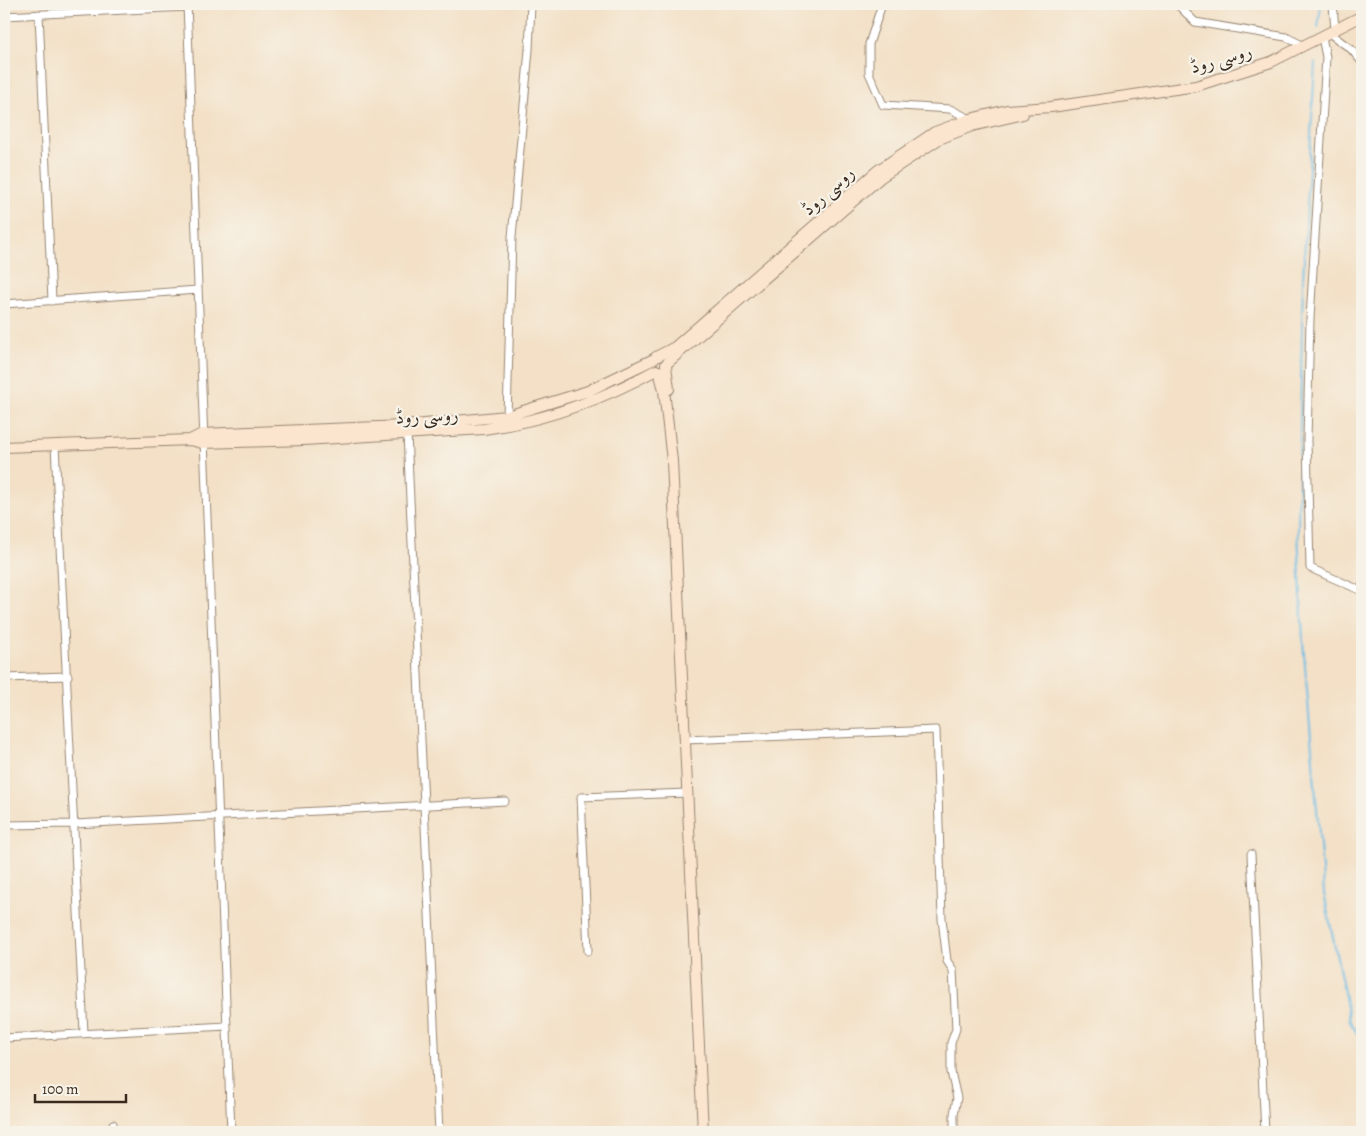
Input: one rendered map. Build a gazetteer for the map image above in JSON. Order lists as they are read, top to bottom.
{
  "streets": {
    "main road": ["روسی روڈ"]
  },
  "scale_bar": "100 m"
}
